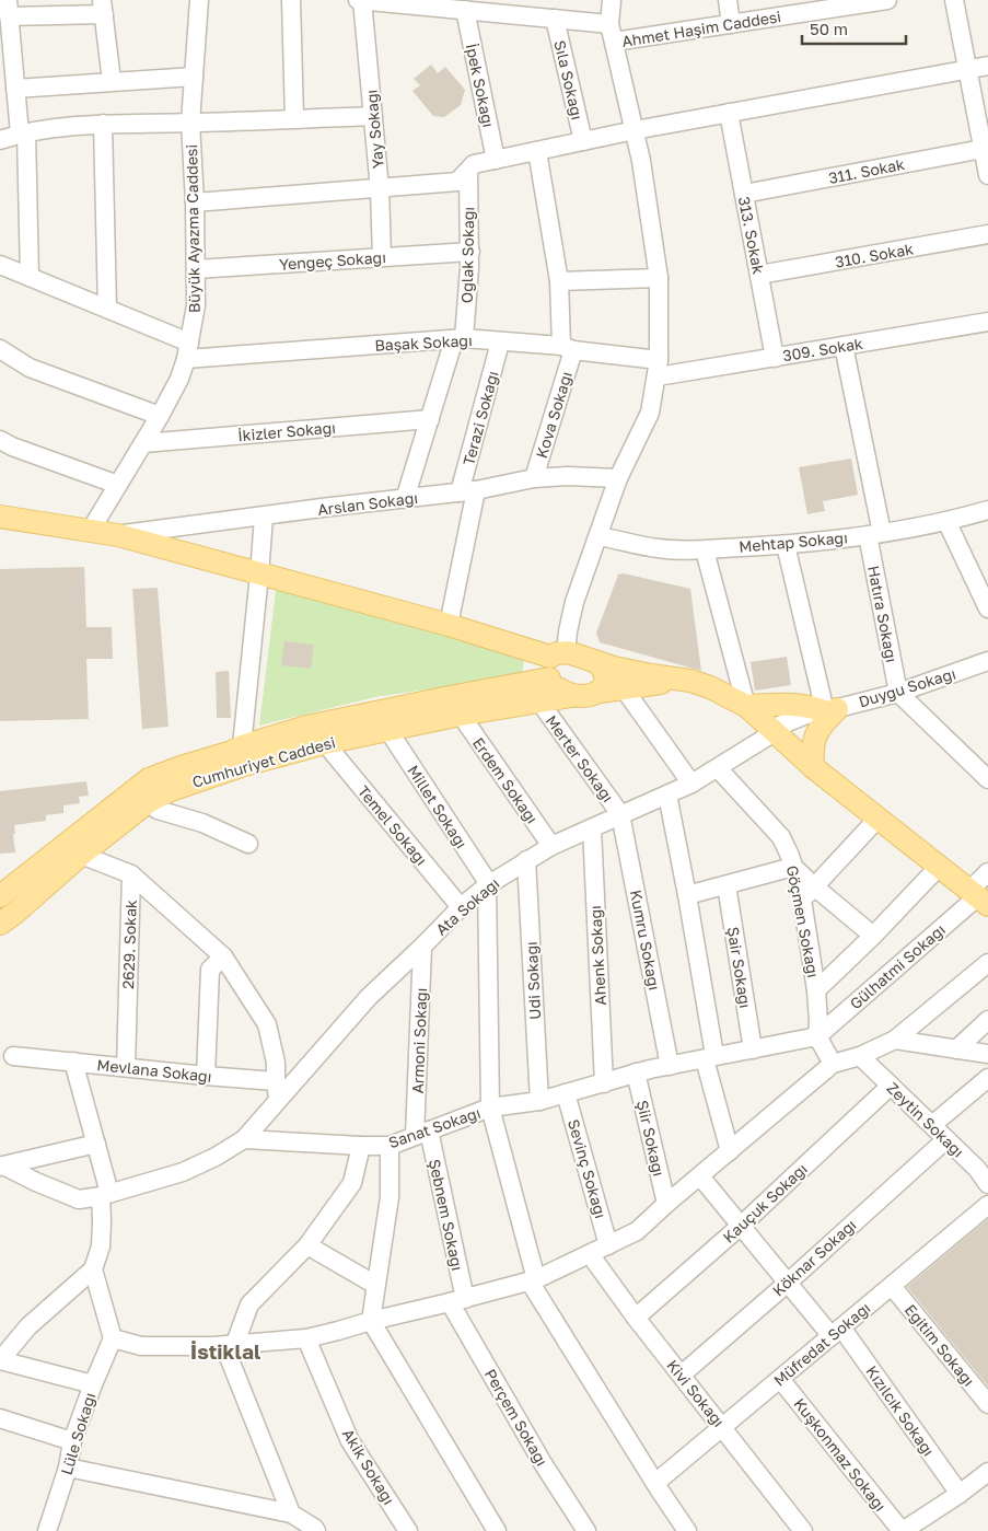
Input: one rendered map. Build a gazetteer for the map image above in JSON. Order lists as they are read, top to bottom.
{
  "streets": {
    "main road": ["Cumhuriyet Caddesi"],
    "street": [
      "Ahmet Haşim Caddesi",
      "Sıla Sokağı",
      "İpek Sokağı",
      "Yay Sokağı",
      "311. Sokak",
      "Büyük Ayazma Caddesi",
      "313. Sokak",
      "Oğlak Sokağı",
      "310. Sokak",
      "Yengeç Sokağı",
      "Başak Sokağı",
      "309. Sokak",
      "Kova Sokağı",
      "Terazi Sokağı",
      "İkizler Sokağı",
      "Arslan Sokağı",
      "Mehtap Sokağı",
      "Hatıra Sokağı",
      "Duygu Sokağı",
      "Merter Sokağı",
      "Erdem Sokağı",
      "Millet Sokağı",
      "Temel Sokağı",
      "Ata Sokağı",
      "Göçmen Sokağı",
      "Kumru Sokağı",
      "2629. Sokak",
      "Ahenk Sokağı",
      "Gülhatmi Sokağı",
      "Şair Sokağı",
      "Udi Sokağı",
      "Armoni Sokağı",
      "Mevlana Sokağı",
      "Zeytin Sokağı",
      "Sanat Sokağı",
      "Şiir Sokağı",
      "Sevinç Sokağı",
      "Kauçuk Sokağı",
      "Şebnem Sokağı",
      "Köknar Sokağı",
      "Müfredat Sokağı",
      "Eğitim Sokağı",
      "Kivi Sokağı",
      "Kızılcık Sokağı",
      "Perçem Sokağı",
      "Lüle Sokağı",
      "Kuşkonmaz Sokağı",
      "Akik Sokağı"
    ]
  },
  "crossings": [
    ["Yay Sokağı", "Yengeç Sokağı"],
    ["311. Sokak", "313. Sokak"],
    ["Büyük Ayazma Caddesi", "Yengeç Sokağı"],
    ["Büyük Ayazma Caddesi", "Başak Sokağı"],
    ["Büyük Ayazma Caddesi", "İkizler Sokağı"],
    ["313. Sokak", "310. Sokak"],
    ["313. Sokak", "309. Sokak"],
    ["Oğlak Sokağı", "Yengeç Sokağı"],
    ["Oğlak Sokağı", "Başak Sokağı"],
    ["Oğlak Sokağı", "İkizler Sokağı"],
    ["Oğlak Sokağı", "Arslan Sokağı"],
    ["Başak Sokağı", "309. Sokak"],
    ["Başak Sokağı", "Kova Sokağı"],
    ["Başak Sokağı", "Terazi Sokağı"],
    ["309. Sokak", "Hatıra Sokağı"],
    ["Kova Sokağı", "Arslan Sokağı"],
    ["Terazi Sokağı", "Arslan Sokağı"],
    ["Mehtap Sokağı", "Hatıra Sokağı"],
    ["Hatıra Sokağı", "Duygu Sokağı"],
    ["Duygu Sokağı", "Ata Sokağı"],
    ["Merter Sokağı", "Cumhuriyet Caddesi"],
    ["Merter Sokağı", "Ata Sokağı"],
    ["Merter Sokağı", "Kumru Sokağı"],
    ["Cumhuriyet Caddesi", "Erdem Sokağı"],
    ["Cumhuriyet Caddesi", "Millet Sokağı"],
    ["Cumhuriyet Caddesi", "Temel Sokağı"],
    ["Erdem Sokağı", "Ata Sokağı"],
    ["Millet Sokağı", "Ata Sokağı"],
    ["Temel Sokağı", "Ata Sokağı"],
    ["Ata Sokağı", "Göçmen Sokağı"],
    ["Ata Sokağı", "Kumru Sokağı"],
    ["Ata Sokağı", "Ahenk Sokağı"],
    ["Ata Sokağı", "Udi Sokağı"],
    ["Ata Sokağı", "Armoni Sokağı"],
    ["Ata Sokağı", "Sanat Sokağı"],
    ["Göçmen Sokağı", "Gülhatmi Sokağı"],
    ["Göçmen Sokağı", "Sanat Sokağı"],
    ["Kumru Sokağı", "Sanat Sokağı"],
    ["2629. Sokak", "Mevlana Sokağı"],
    ["Ahenk Sokağı", "Sanat Sokağı"],
    ["Gülhatmi Sokağı", "Sanat Sokağı"],
    ["Şair Sokağı", "Sanat Sokağı"],
    ["Udi Sokağı", "Sanat Sokağı"],
    ["Armoni Sokağı", "Sanat Sokağı"],
    ["Armoni Sokağı", "Şebnem Sokağı"],
    ["Zeytin Sokağı", "Kauçuk Sokağı"],
    ["Zeytin Sokağı", "Köknar Sokağı"],
    ["Sanat Sokağı", "Şiir Sokağı"],
    ["Sanat Sokağı", "Sevinç Sokağı"],
    ["Sanat Sokağı", "Şebnem Sokağı"],
    ["Kauçuk Sokağı", "Kivi Sokağı"],
    ["Kauçuk Sokağı", "Kızılcık Sokağı"],
    ["Şebnem Sokağı", "Perçem Sokağı"],
    ["Köknar Sokağı", "Kivi Sokağı"],
    ["Köknar Sokağı", "Kızılcık Sokağı"],
    ["Müfredat Sokağı", "Eğitim Sokağı"],
    ["Müfredat Sokağı", "Kivi Sokağı"],
    ["Müfredat Sokağı", "Kızılcık Sokağı"],
    ["Müfredat Sokağı", "Kuşkonmaz Sokağı"]
  ],
  "districts": ["İstiklal"],
  "scale_bar": "50 m"
}
